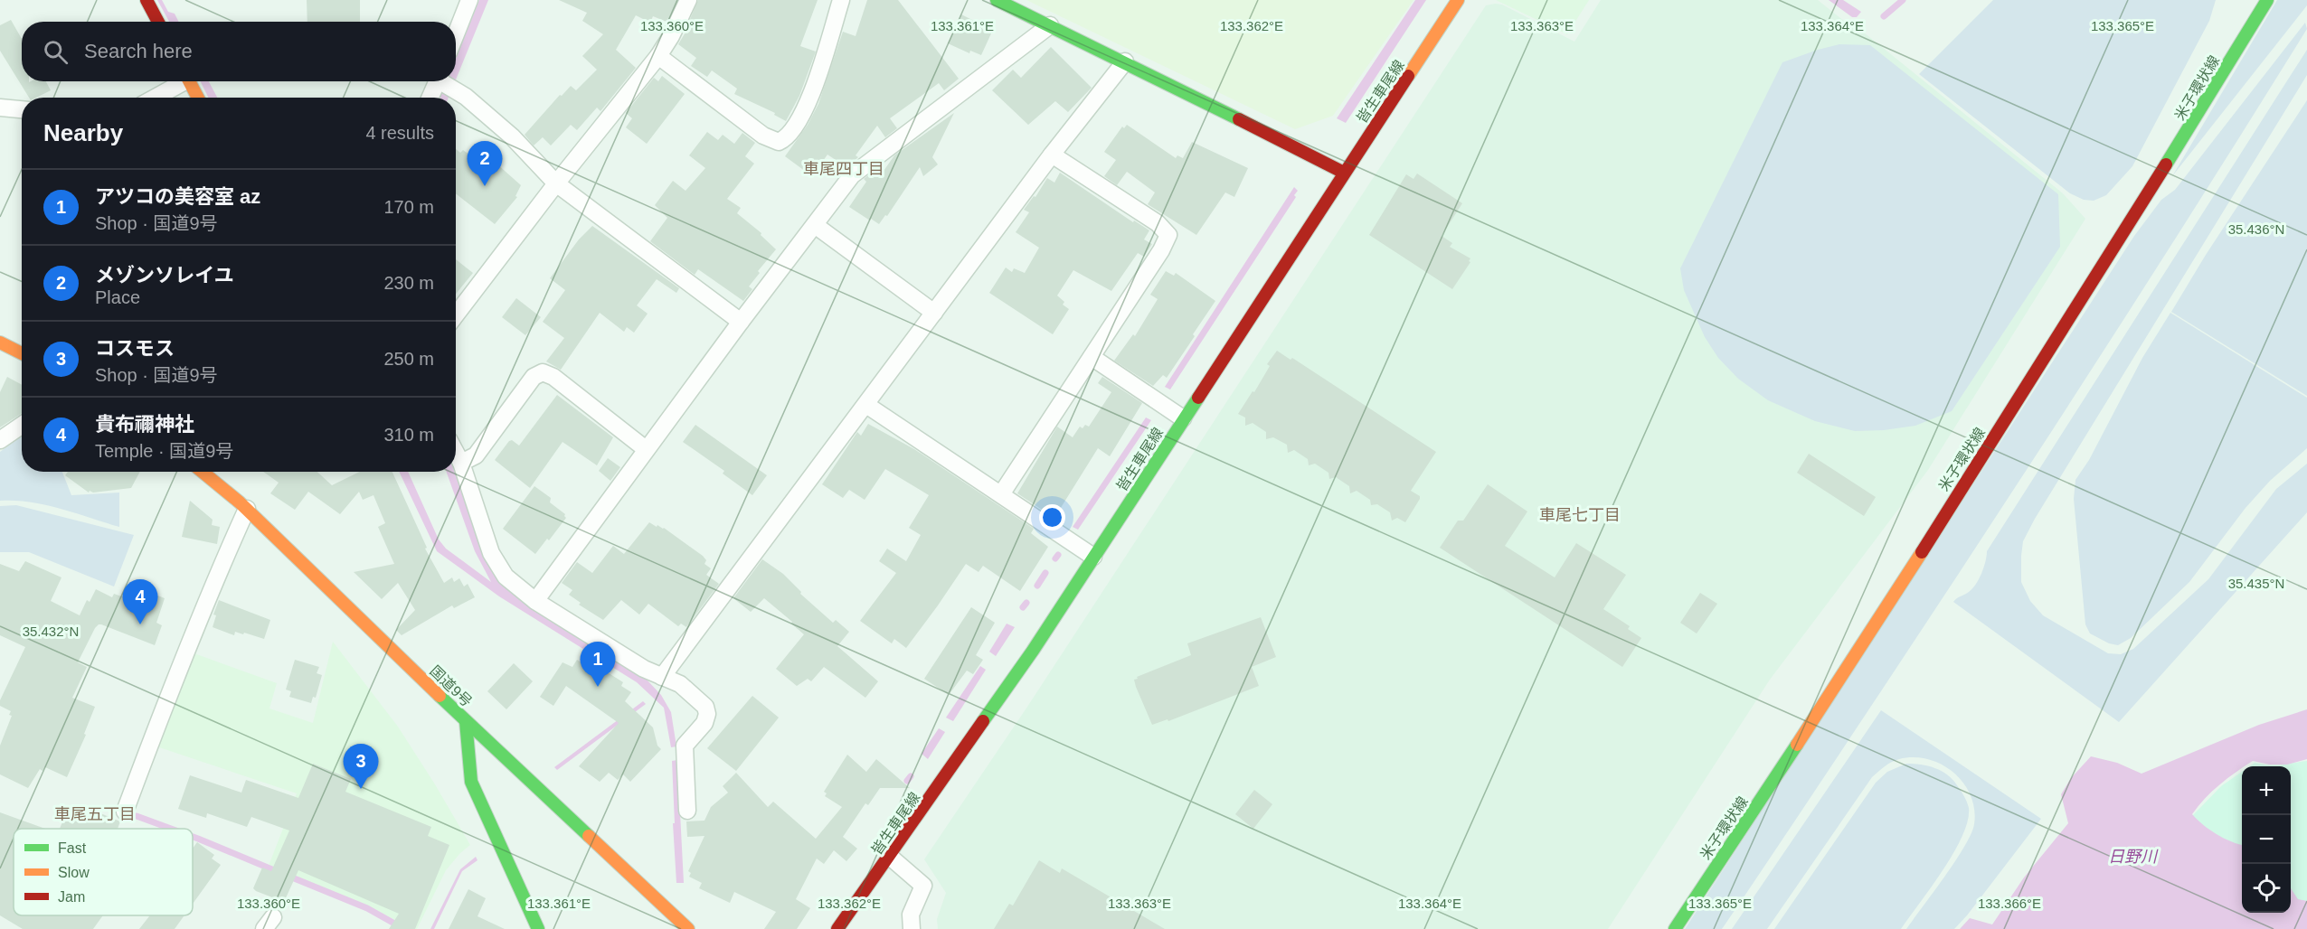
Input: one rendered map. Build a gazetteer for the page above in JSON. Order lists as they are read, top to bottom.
{
  "streets": {
    "main road": ["米子環状線", "皆生車尾線", "国道9号"]
  },
  "districts": ["車尾四丁目", "車尾七丁目", "車尾五丁目"],
  "water": ["日野川"],
  "legend": ["Fast", "Slow", "Jam"],
  "page": {
    "search": "Search here",
    "heading": ["Nearby", "4 results"],
    "pins": [
      "2",
      "4",
      "1",
      "3"
    ],
    "list": [
      {
        "mark": "1",
        "name": "アツコの美容室 az",
        "note": "Shop · 国道9号",
        "value": "170 m"
      },
      {
        "mark": "2",
        "name": "メゾンソレイユ",
        "note": "Place",
        "value": "230 m"
      },
      {
        "mark": "3",
        "name": "コスモス",
        "note": "Shop · 国道9号",
        "value": "250 m"
      },
      {
        "mark": "4",
        "name": "貴布禰神社",
        "note": "Temple · 国道9号",
        "value": "310 m"
      }
    ],
    "map_buttons": ["+", "−"]
  },
  "coordinates": [
    "133.360°E",
    "133.361°E",
    "133.362°E",
    "133.364°E",
    "133.365°E",
    "133.363°E",
    "35.436°N",
    "35.435°N",
    "35.432°N",
    "133.366°E"
  ]
}
